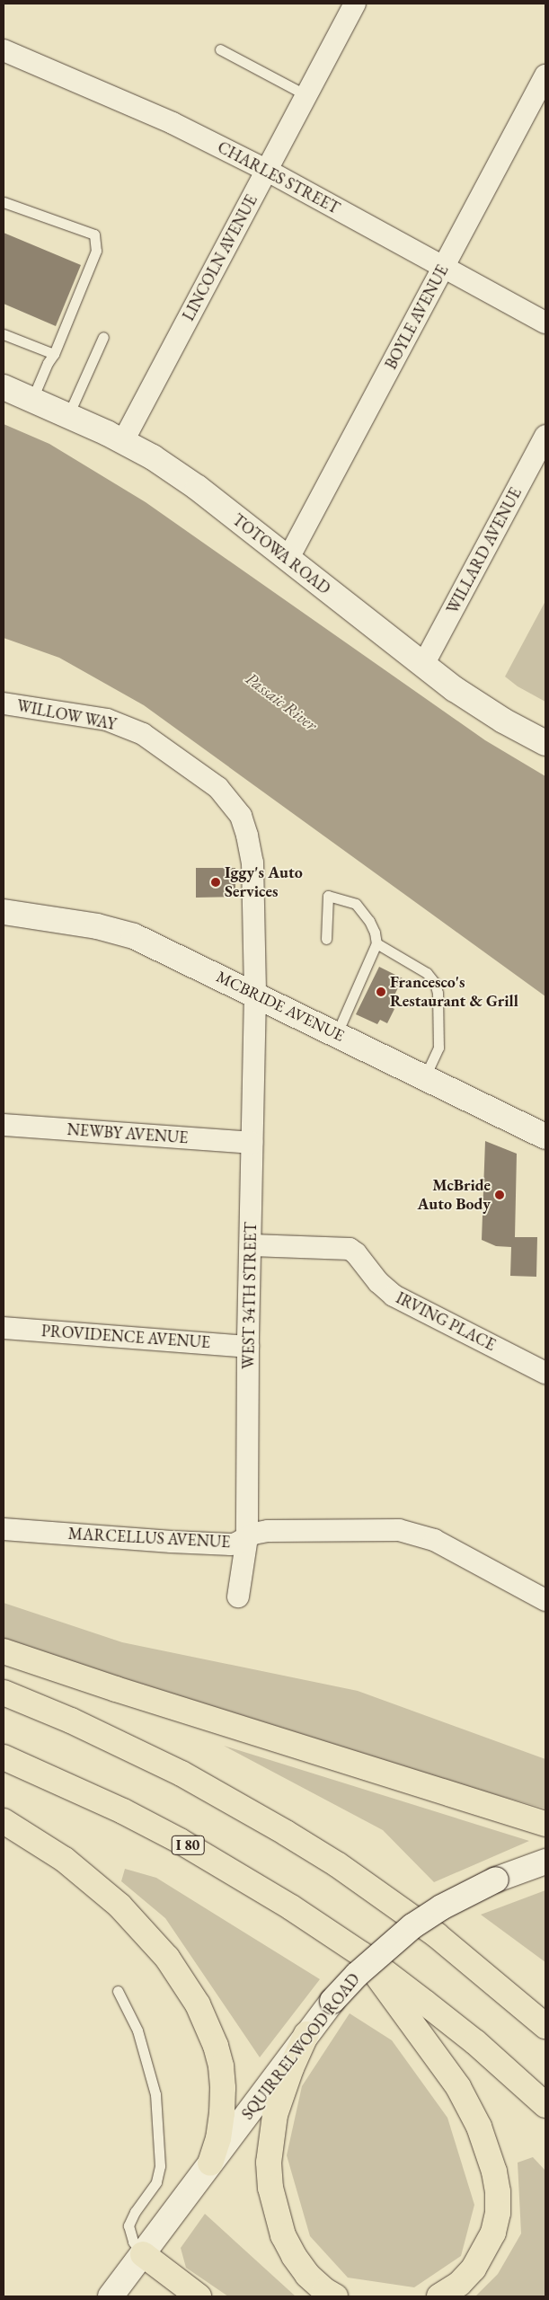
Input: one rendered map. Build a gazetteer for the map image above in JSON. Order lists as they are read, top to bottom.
{
  "streets": {
    "highway": ["I 80"],
    "street": [
      "CHARLES STREET",
      "LINCOLN AVENUE",
      "BOYLE AVENUE",
      "WILLARD AVENUE",
      "TOTOWA ROAD",
      "WILLOW WAY",
      "MCBRIDE AVENUE",
      "NEWBY AVENUE",
      "WEST 34TH STREET",
      "IRVING PLACE",
      "PROVIDENCE AVENUE",
      "MARCELLUS AVENUE",
      "SQUIRRELWOOD ROAD"
    ]
  },
  "crossings": [
    ["CHARLES STREET", "LINCOLN AVENUE"],
    ["CHARLES STREET", "BOYLE AVENUE"],
    ["LINCOLN AVENUE", "TOTOWA ROAD"],
    ["BOYLE AVENUE", "TOTOWA ROAD"],
    ["WILLARD AVENUE", "TOTOWA ROAD"],
    ["WILLOW WAY", "MCBRIDE AVENUE"],
    ["WILLOW WAY", "WEST 34TH STREET"],
    ["MCBRIDE AVENUE", "WEST 34TH STREET"],
    ["NEWBY AVENUE", "WEST 34TH STREET"],
    ["WEST 34TH STREET", "IRVING PLACE"],
    ["WEST 34TH STREET", "PROVIDENCE AVENUE"],
    ["WEST 34TH STREET", "MARCELLUS AVENUE"]
  ],
  "water": ["Passaic River"],
  "places": ["Iggy's Auto Services", "Francesco's Restaurant & Grill", "McBride Auto Body"]
}
